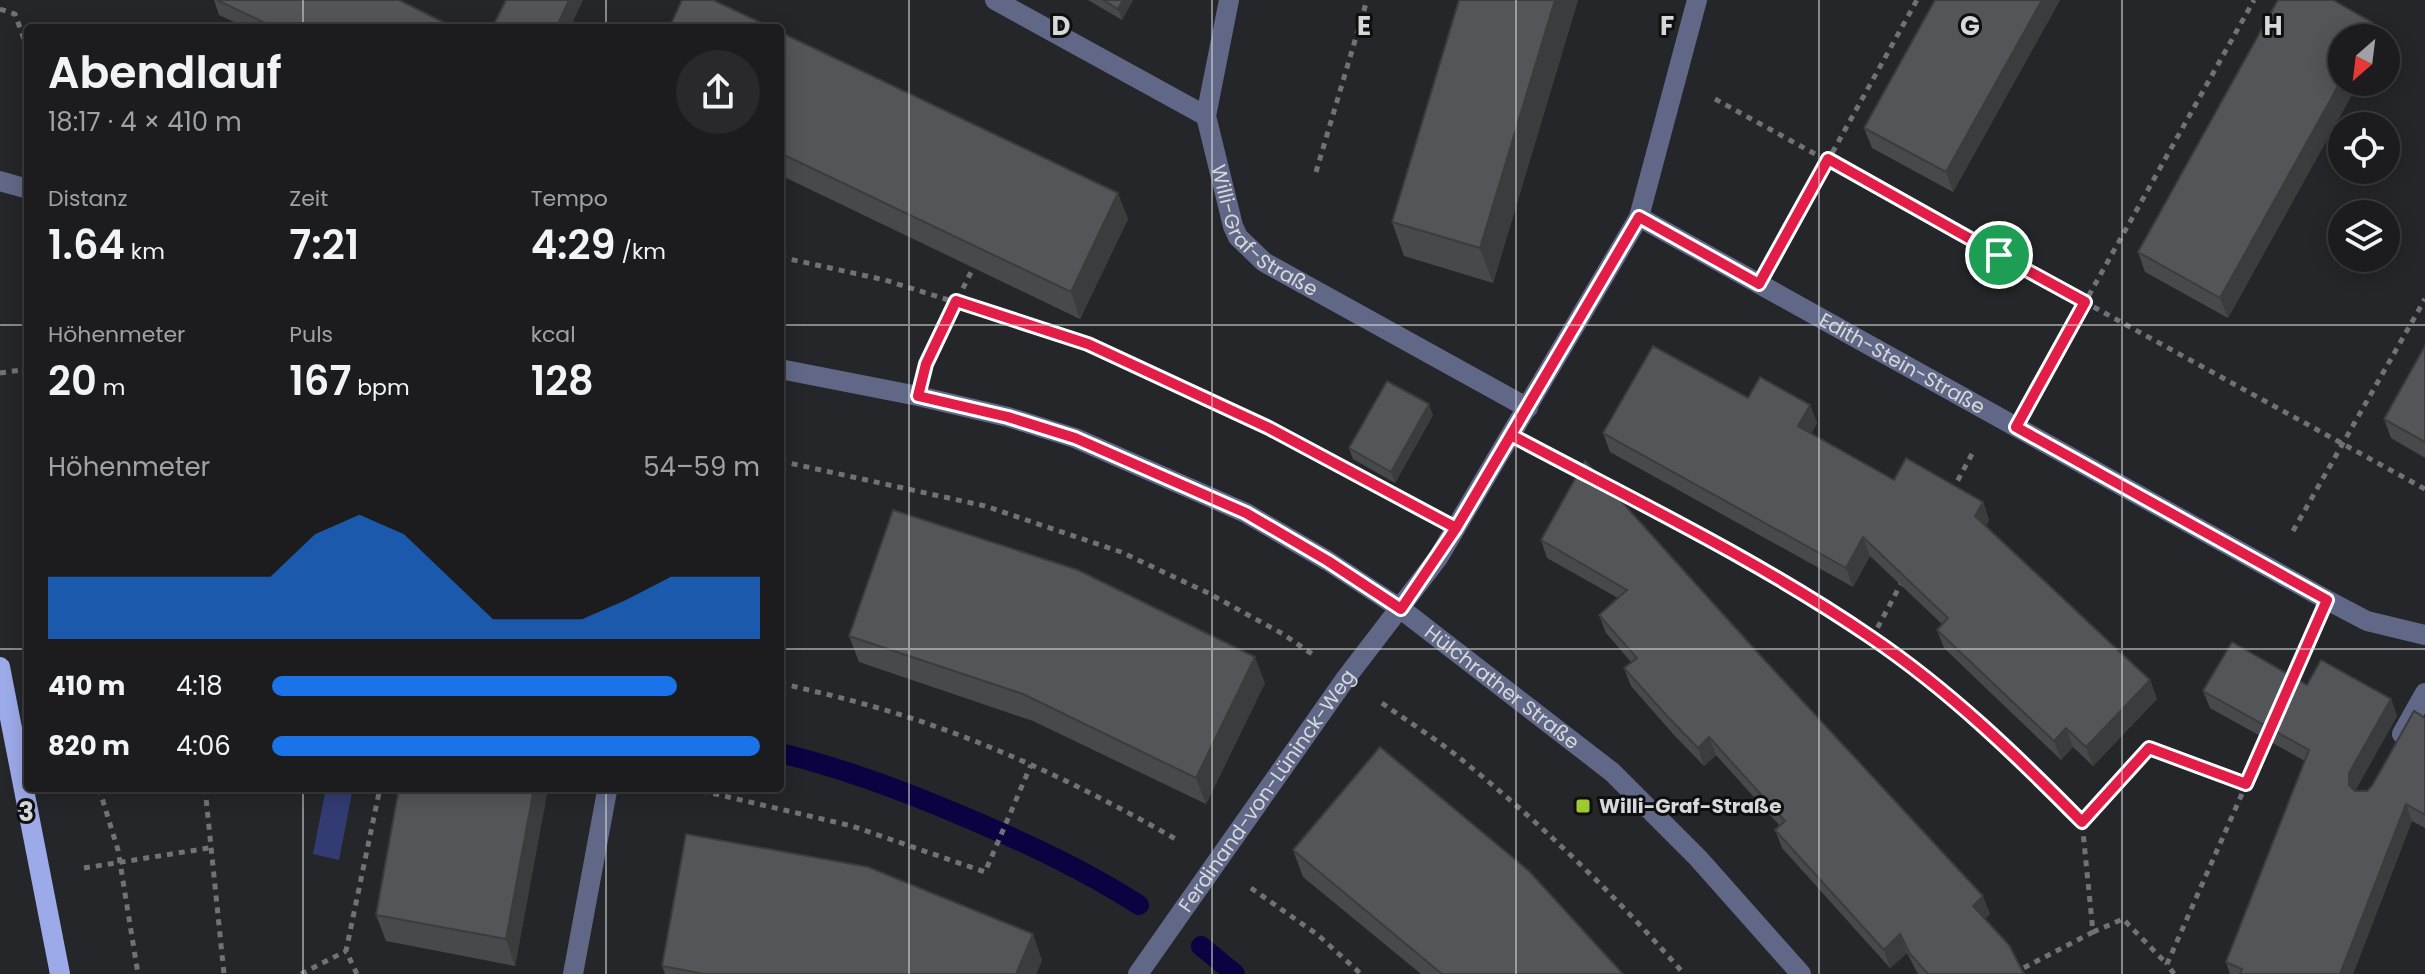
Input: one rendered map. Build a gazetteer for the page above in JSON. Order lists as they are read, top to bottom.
{
  "streets": {
    "street": [
      "Willi-Graf-Straße",
      "Edith-Stein-Straße",
      "Hülchrather Straße",
      "Ferdinand-von-Lüninck-Weg"
    ]
  },
  "crossings": [
    ["Hülchrather Straße", "Ferdinand-von-Lüninck-Weg"]
  ],
  "places": {
    "transit": ["Willi-Graf-Straße"]
  },
  "north": "bottom left",
  "page": {
    "heading": ["Abendlauf", "18:17 · 4 × 410 m"],
    "stats": [
      ["Distanz", "1.64 km"],
      ["Zeit", "7:21"],
      ["Tempo", "4:29 /km"],
      ["Höhenmeter", "20 m"],
      ["Puls", "167 bpm"],
      ["kcal", "128"]
    ],
    "chart": ["Höhenmeter", "54–59 m"],
    "list": [
      {
        "name": "410 m",
        "note": "4:18"
      },
      {
        "name": "820 m",
        "note": "4:06"
      }
    ]
  },
  "grid": {
    "columns": [
      "D",
      "E",
      "F",
      "G",
      "H"
    ],
    "rows": ["3"]
  }
}
